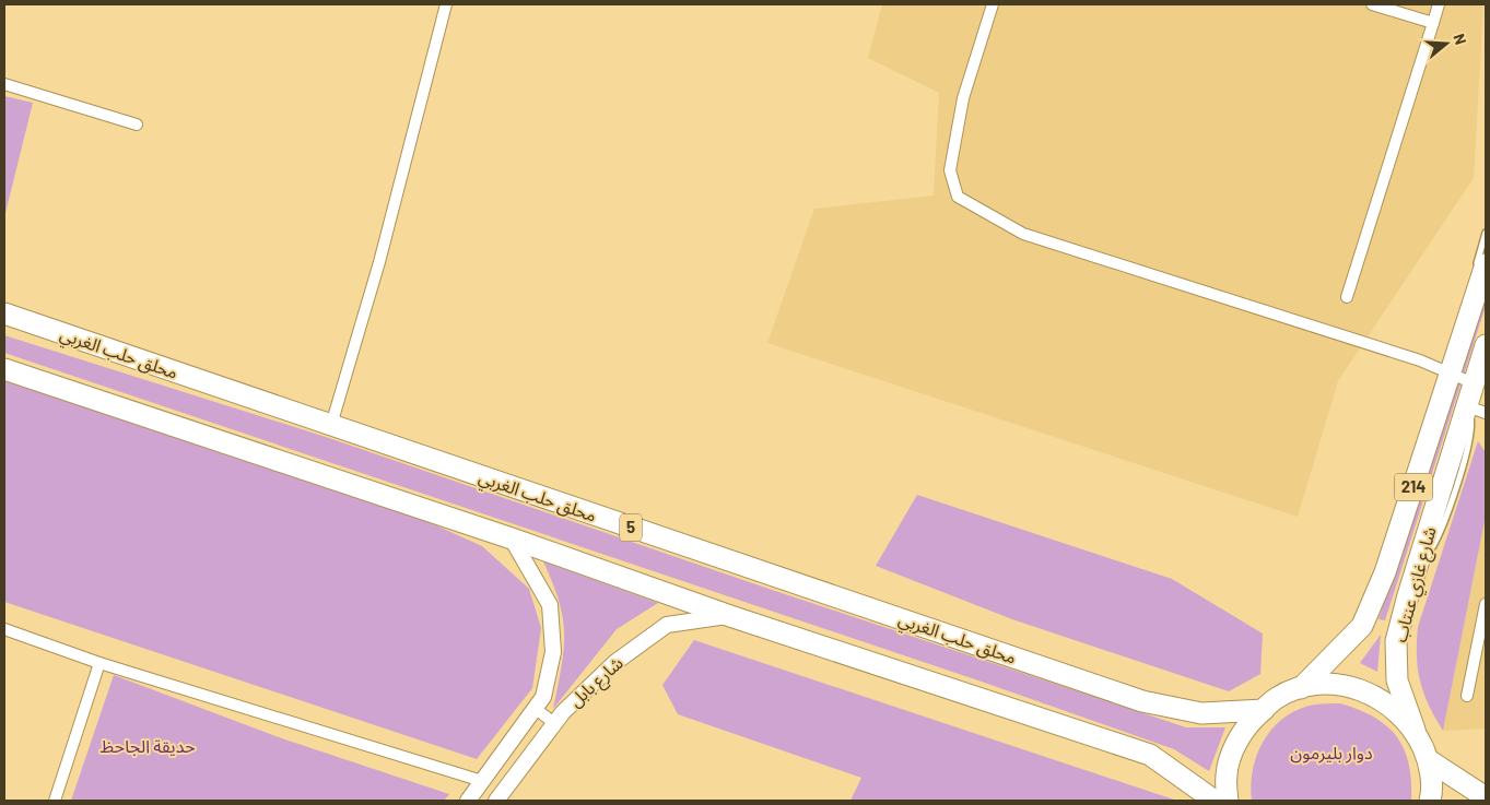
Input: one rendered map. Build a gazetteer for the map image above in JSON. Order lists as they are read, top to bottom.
{
  "streets": {
    "highway": [
      "محلق حلب الغربي",
      "214",
      "5",
      "شارع غازي عنتاب"
    ],
    "street": ["شارع بابل"]
  },
  "parks": ["حديقة الجاحظ", "دوار بليرمون"],
  "north": "right"
}
